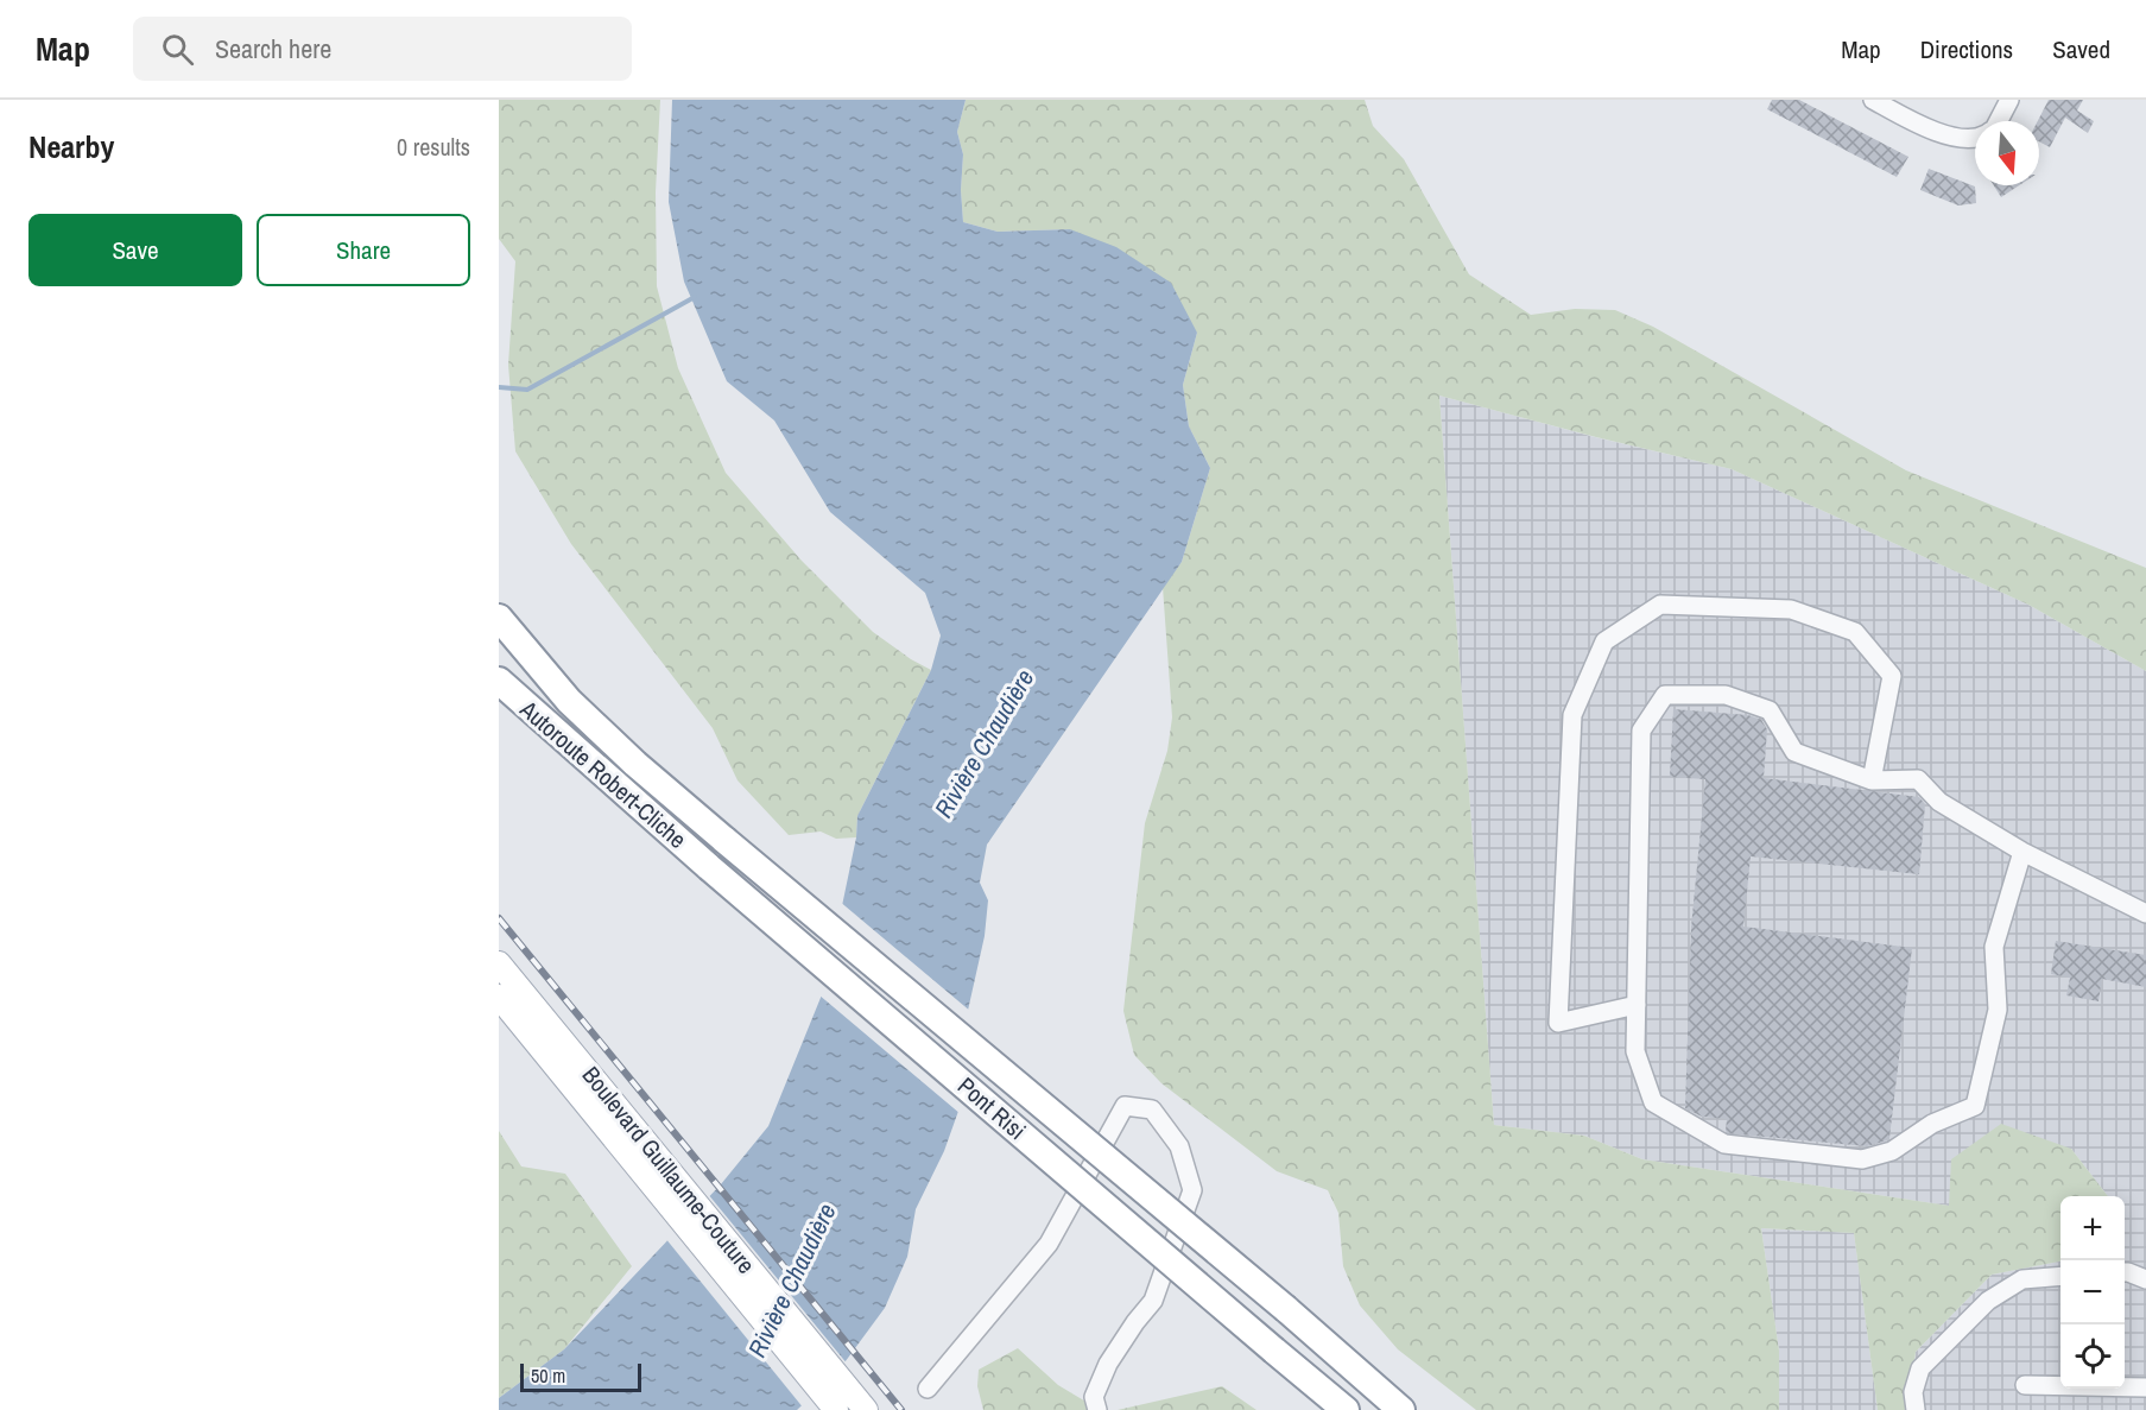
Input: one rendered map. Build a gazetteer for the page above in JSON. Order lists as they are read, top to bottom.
{
  "streets": {
    "highway": ["Autoroute Robert-Cliche", "Pont Risi"],
    "main road": ["Boulevard Guillaume-Couture"]
  },
  "crossings": [
    ["Autoroute Robert-Cliche", "Pont Risi"]
  ],
  "water": ["Rivière Chaudière"],
  "scale_bar": "50 m",
  "north": "bottom",
  "page": {
    "header": "Map",
    "search": "Search here",
    "nav": ["Map", "Directions", "Saved"],
    "heading": ["Nearby", "0 results"],
    "buttons": ["Save", "Share"],
    "map_buttons": ["+", "−"],
    "scale": "50 m"
  }
}
